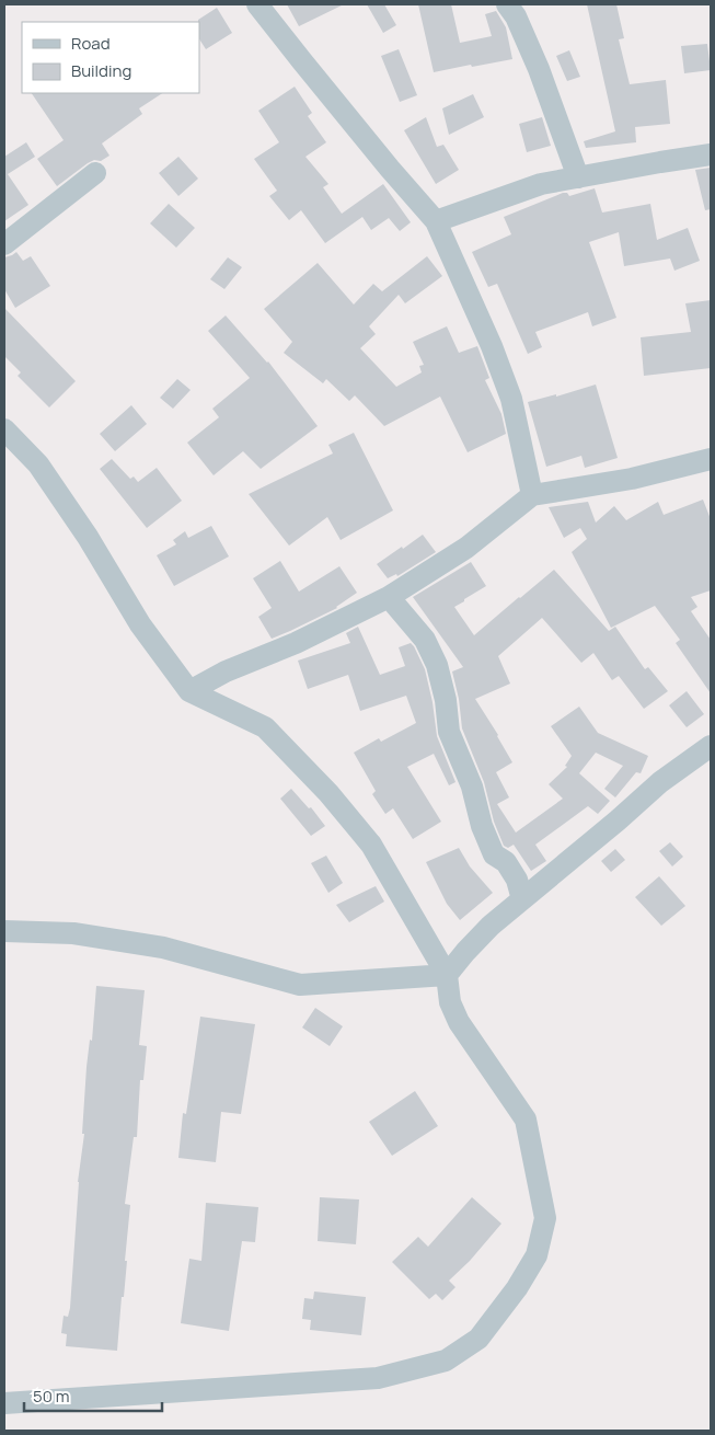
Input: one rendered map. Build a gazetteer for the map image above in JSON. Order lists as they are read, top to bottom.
{
  "legend": ["Road", "Building"],
  "scale_bar": "50 m"
}
